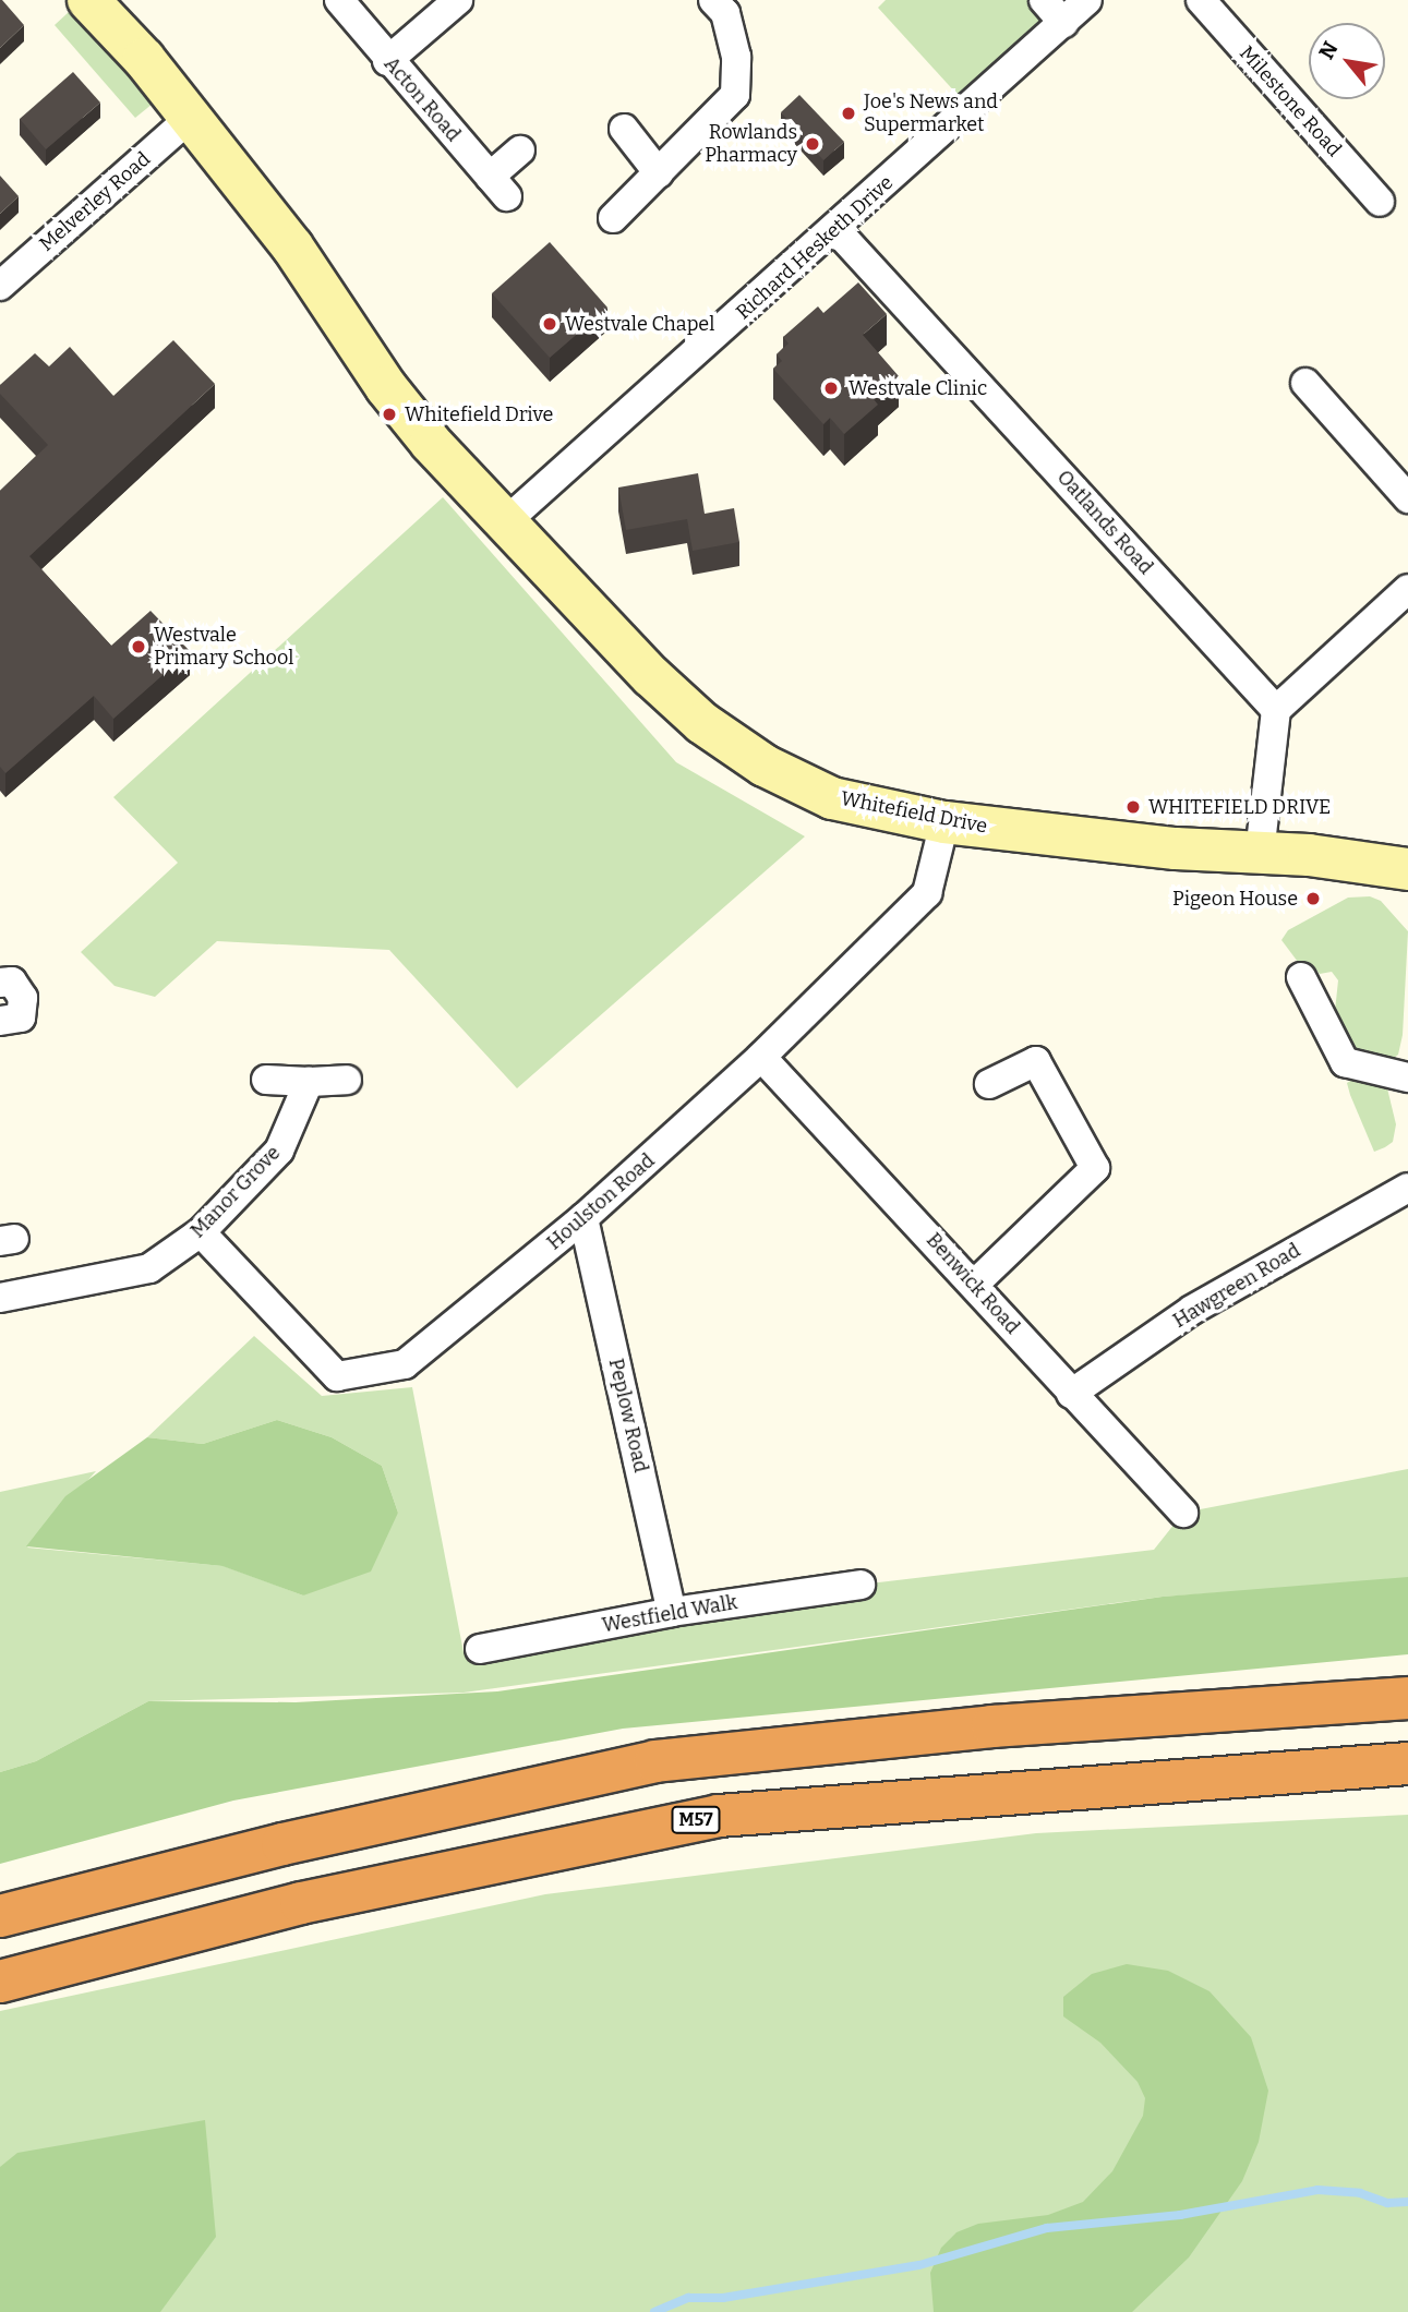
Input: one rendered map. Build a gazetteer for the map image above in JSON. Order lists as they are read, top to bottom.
{
  "streets": {
    "highway": ["M57"],
    "main road": ["Whitefield Drive"],
    "street": [
      "Acton Road",
      "Milestone Road",
      "Melverley Road",
      "Richard Hesketh Drive",
      "Oatlands Road",
      "Manor Grove",
      "Houlston Road",
      "Benwick Road",
      "Hawgreen Road",
      "Peplow Road",
      "Westfield Walk"
    ]
  },
  "crossings": [
    ["Melverley Road", "Whitefield Drive"],
    ["Richard Hesketh Drive", "Oatlands Road"],
    ["Richard Hesketh Drive", "Whitefield Drive"],
    ["Whitefield Drive", "Houlston Road"],
    ["Manor Grove", "Houlston Road"],
    ["Houlston Road", "Benwick Road"],
    ["Houlston Road", "Peplow Road"],
    ["Benwick Road", "Hawgreen Road"],
    ["Peplow Road", "Westfield Walk"]
  ],
  "places": [
    "Joe's News and Supermarket",
    "Rowlands Pharmacy",
    "Westvale Chapel",
    "Westvale Clinic",
    "Whitefield Drive",
    "Westvale Primary School",
    "WHITEFIELD DRIVE",
    "Pigeon House"
  ],
  "north": "top left"
}
